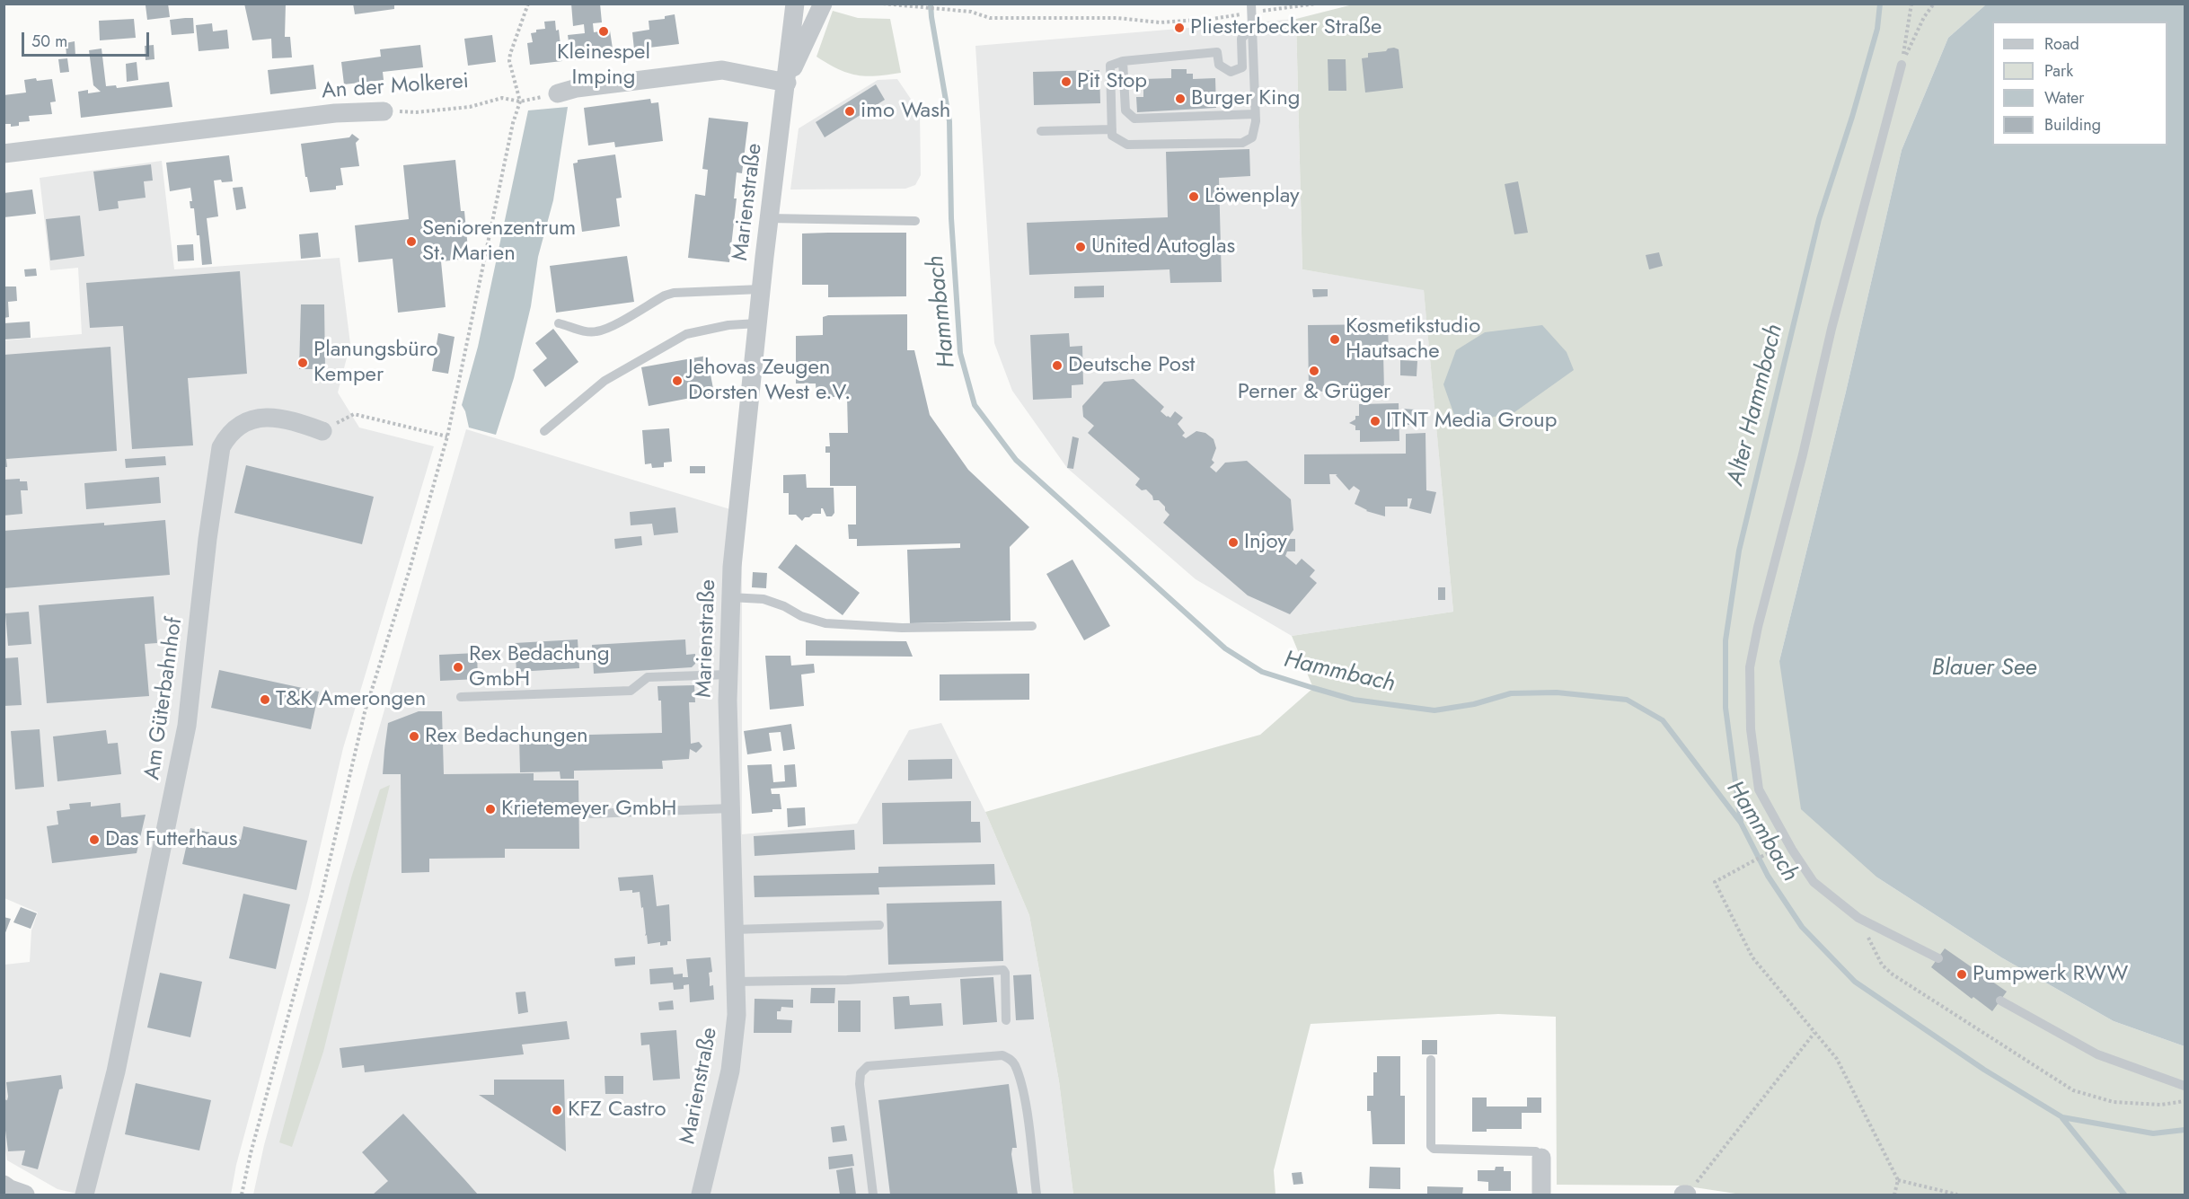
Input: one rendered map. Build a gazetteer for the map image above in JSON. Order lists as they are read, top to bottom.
{
  "streets": {
    "street": ["An der Molkerei", "Marienstraße", "Am Güterbahnhof"]
  },
  "water": ["Hammbach", "Alter Hammbach", "Blauer See"],
  "places": [
    "Pliesterbecker Straße",
    "Kleinespel Imping",
    "Pit Stop",
    "Burger King",
    "imo Wash",
    "Löwenplay",
    "Seniorenzentrum St. Marien",
    "United Autoglas",
    "Kosmetikstudio Hautsache",
    "Planungsbüro Kemper",
    "Deutsche Post",
    "Perner & Grüger",
    "Jehovas Zeugen Dorsten West e.V.",
    "ITNT Media Group",
    "Injoy",
    "Rex Bedachung GmbH",
    "T&K Amerongen",
    "Rex Bedachungen",
    "Krietemeyer GmbH",
    "Das Futterhaus",
    "Pumpwerk RWW",
    "KFZ Castro"
  ],
  "legend": [
    "Road",
    "Park",
    "Water",
    "Building"
  ],
  "scale_bar": "50 m"
}
